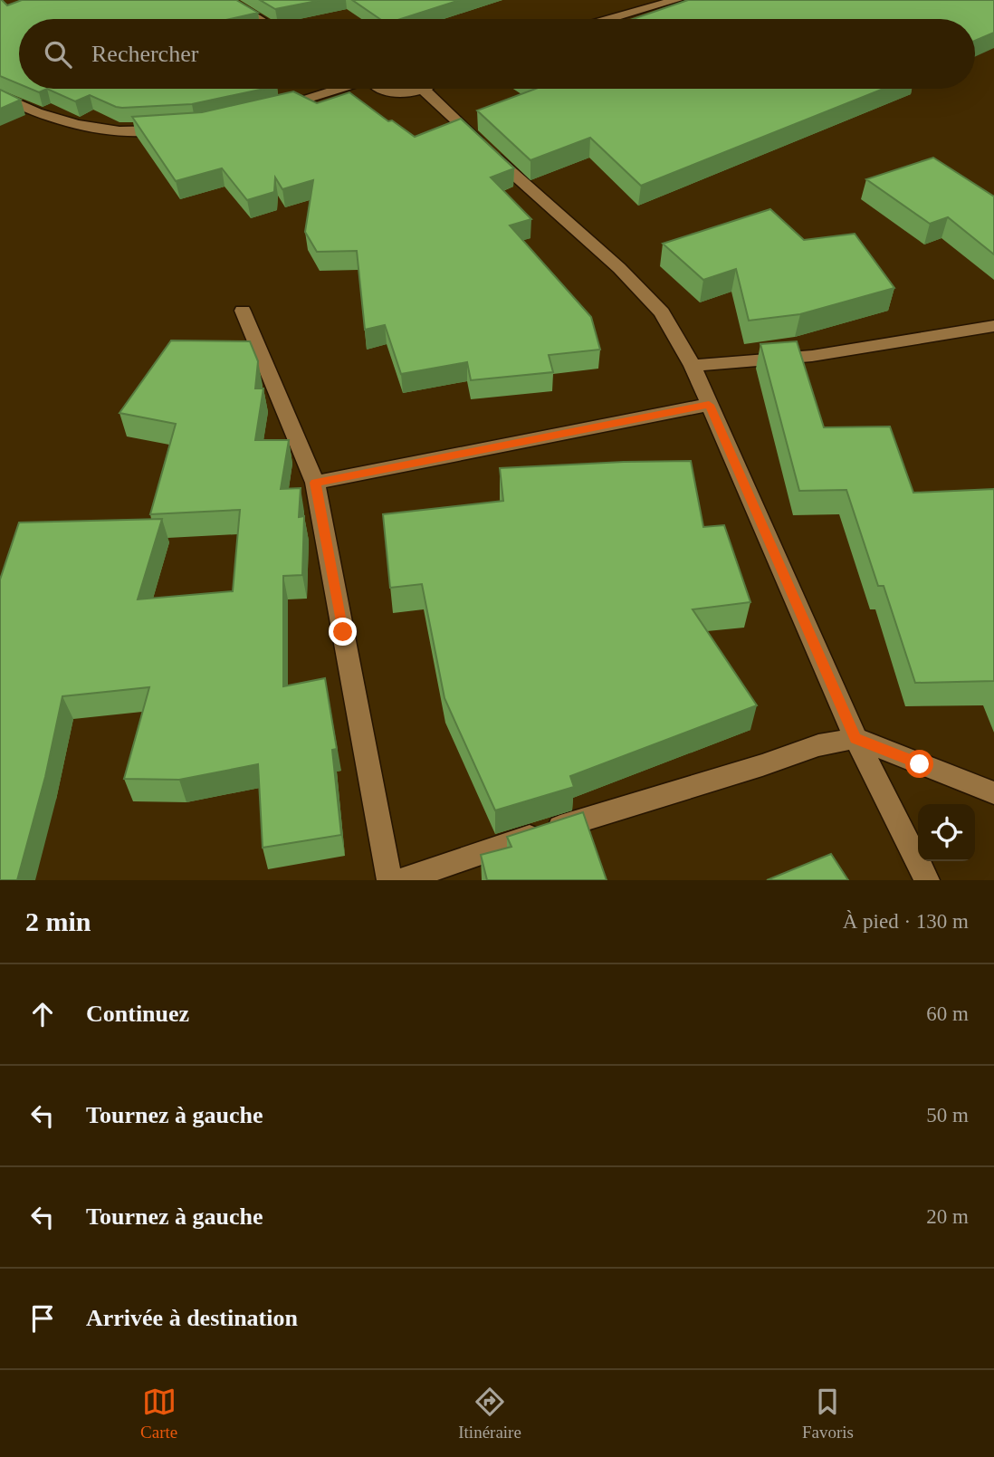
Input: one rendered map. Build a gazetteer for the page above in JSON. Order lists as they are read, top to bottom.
{
  "page": {
    "search": "Rechercher",
    "heading": ["2 min", "À pied · 130 m"],
    "list": [
      ["Continuez", "60 m"],
      ["Tournez à gauche", "50 m"],
      ["Tournez à gauche", "20 m"],
      "Arrivée à destination"
    ],
    "nav": ["Carte", "Itinéraire", "Favoris"]
  }
}
